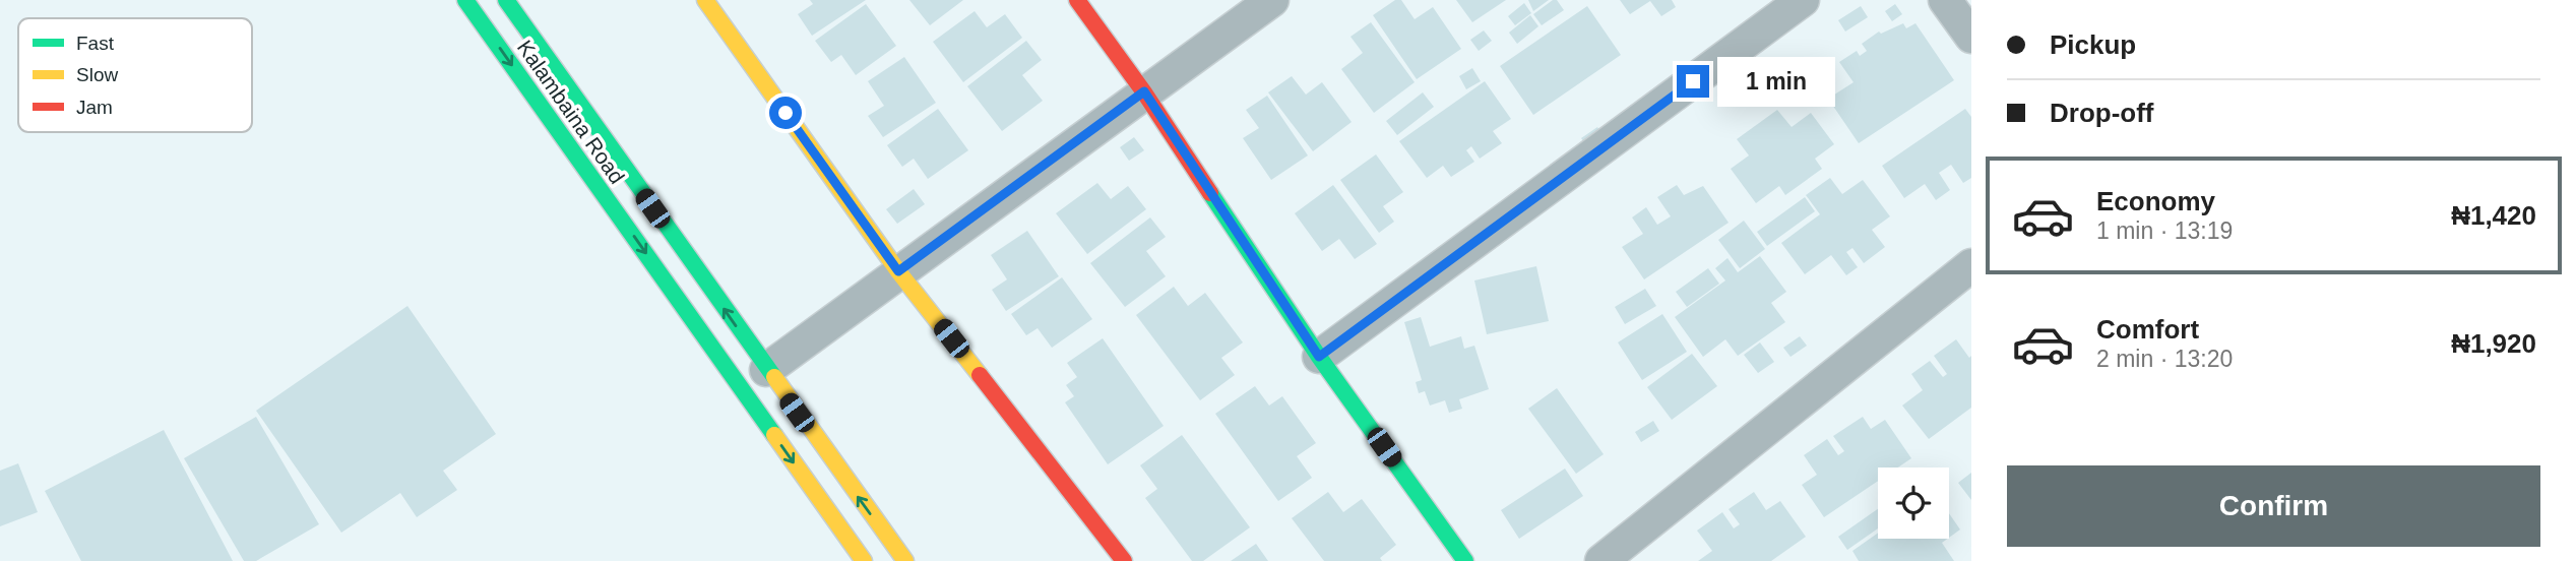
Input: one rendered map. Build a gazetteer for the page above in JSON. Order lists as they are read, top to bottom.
{
  "streets": {
    "street": ["Kalambaina Road"]
  },
  "legend": ["Fast", "Slow", "Jam"],
  "page": {
    "banner": ["Pickup", "Drop-off"],
    "bubble": "1 min",
    "list": [
      {
        "name": "Economy",
        "note": "1 min · 13:19",
        "value": "₦1,420"
      },
      {
        "name": "Comfort",
        "note": "2 min · 13:20",
        "value": "₦1,920"
      }
    ],
    "buttons": "Confirm"
  }
}
